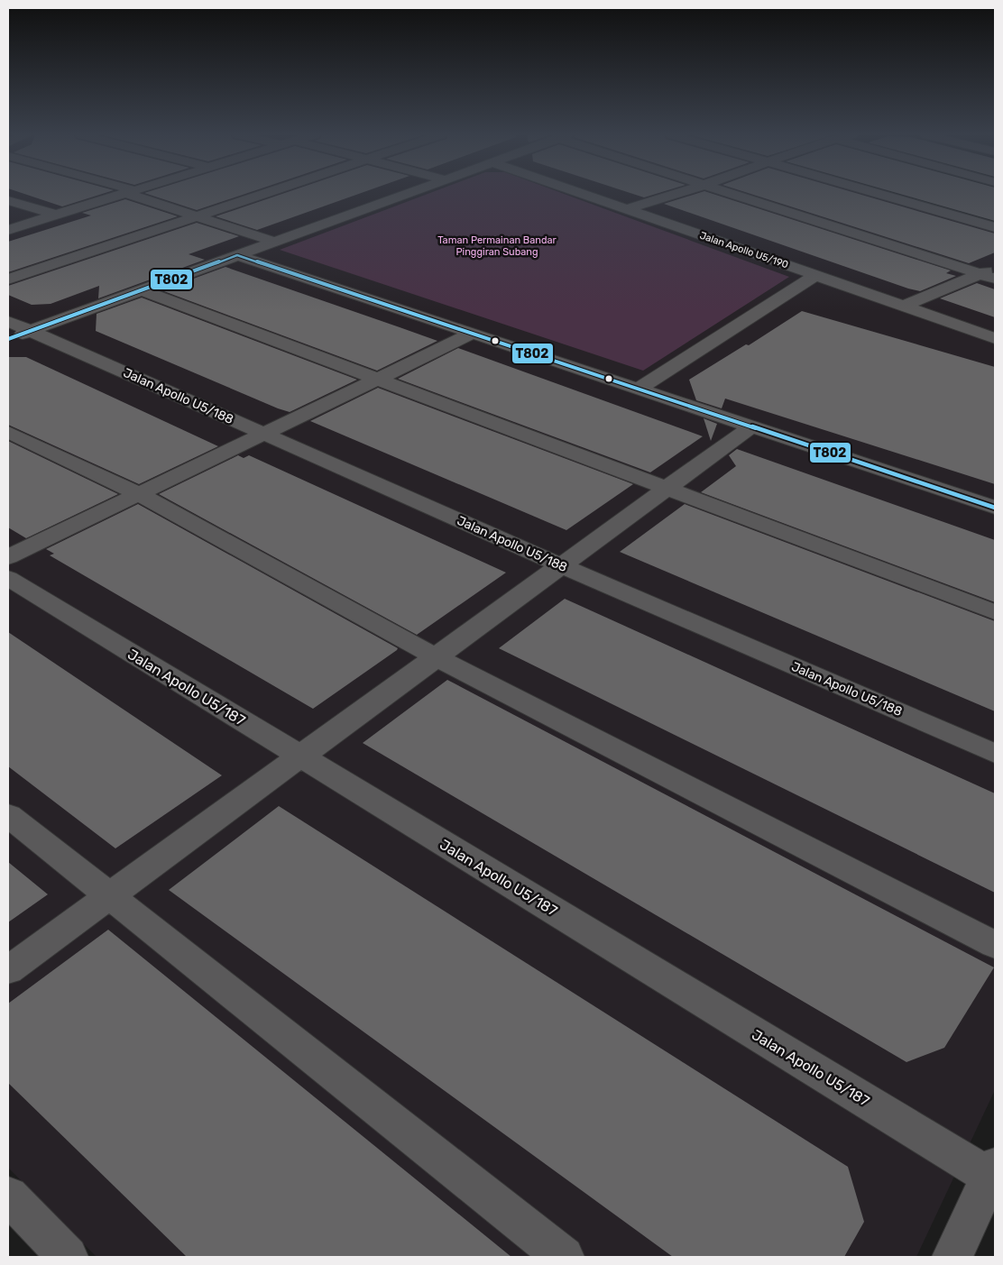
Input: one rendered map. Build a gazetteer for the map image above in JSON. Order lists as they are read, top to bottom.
{
  "streets": {
    "street": ["Jalan Apollo U5/190", "Jalan Apollo U5/188", "Jalan Apollo U5/187"]
  },
  "parks": ["Taman Permainan Bandar Pinggiran Subang"],
  "lines": ["transit line T802"]
}
